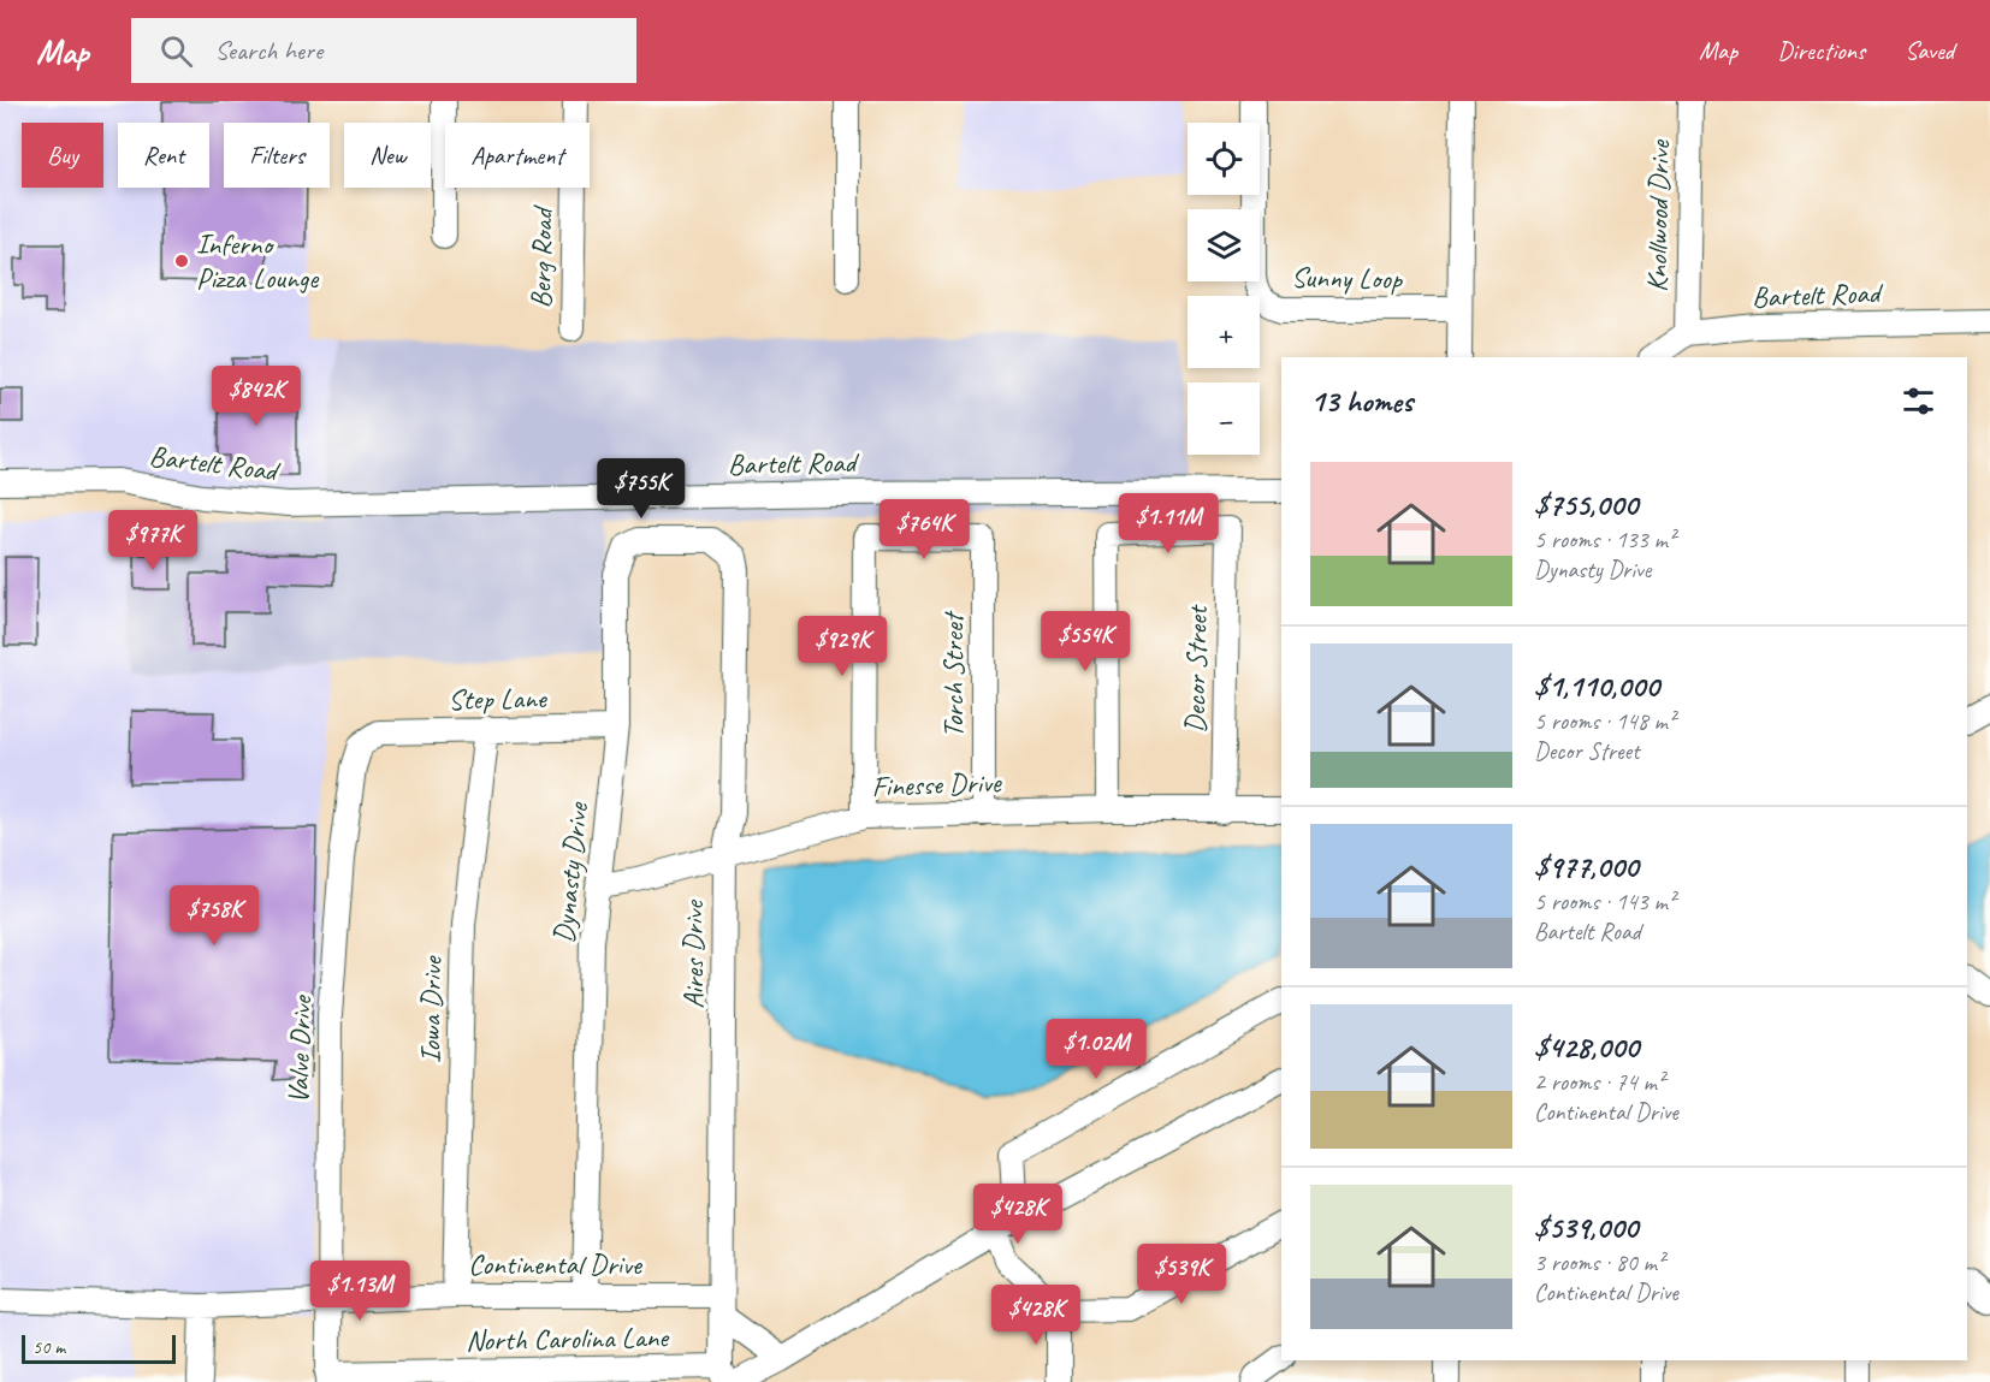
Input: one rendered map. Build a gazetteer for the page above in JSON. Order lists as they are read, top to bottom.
{
  "streets": {
    "street": [
      "Knollwood Drive",
      "Berg Road",
      "Sunny Loop",
      "Bartelt Road",
      "Decor Street",
      "Torch Street",
      "Step Lane",
      "Finesse Drive",
      "Dynasty Drive",
      "Aires Drive",
      "Iowa Drive",
      "Valve Drive",
      "Continental Drive",
      "North Carolina Lane"
    ]
  },
  "crossings": [
    ["Knollwood Drive", "Bartelt Road"],
    ["Decor Street", "Finesse Drive"],
    ["Torch Street", "Finesse Drive"],
    ["Step Lane", "Dynasty Drive"],
    ["Step Lane", "Iowa Drive"],
    ["Step Lane", "Valve Drive"],
    ["Finesse Drive", "Dynasty Drive"],
    ["Finesse Drive", "Aires Drive"],
    ["Dynasty Drive", "Aires Drive"],
    ["Dynasty Drive", "Continental Drive"],
    ["Aires Drive", "Continental Drive"],
    ["Aires Drive", "North Carolina Lane"],
    ["Iowa Drive", "Continental Drive"],
    ["Valve Drive", "Continental Drive"],
    ["Valve Drive", "North Carolina Lane"]
  ],
  "places": ["Inferno Pizza Lounge"],
  "scale_bar": "50 m",
  "page": {
    "header": "Map",
    "search": "Search here",
    "nav": ["Map", "Directions", "Saved"],
    "map_buttons": ["+", "−"],
    "chip": [
      "Buy",
      "Rent",
      "Filters",
      "New",
      "Apartment"
    ],
    "heading": "13 homes",
    "price": [
      "$842K",
      "$755K",
      "$1.11M",
      "$764K",
      "$977K",
      "$554K",
      "$929K",
      "$758K",
      "$1.02M",
      "$428K",
      "$539K",
      "$1.13M",
      "$428K"
    ],
    "list": [
      {
        "name": "$755,000",
        "note": "5 rooms · 133 m² · Dynasty Drive"
      },
      {
        "name": "$1,110,000",
        "note": "5 rooms · 148 m² · Decor Street"
      },
      {
        "name": "$977,000",
        "note": "5 rooms · 143 m² · Bartelt Road"
      },
      {
        "name": "$428,000",
        "note": "2 rooms · 74 m² · Continental Drive"
      },
      {
        "name": "$539,000",
        "note": "3 rooms · 80 m² · Continental Drive"
      }
    ],
    "scale": "50 m"
  }
}
